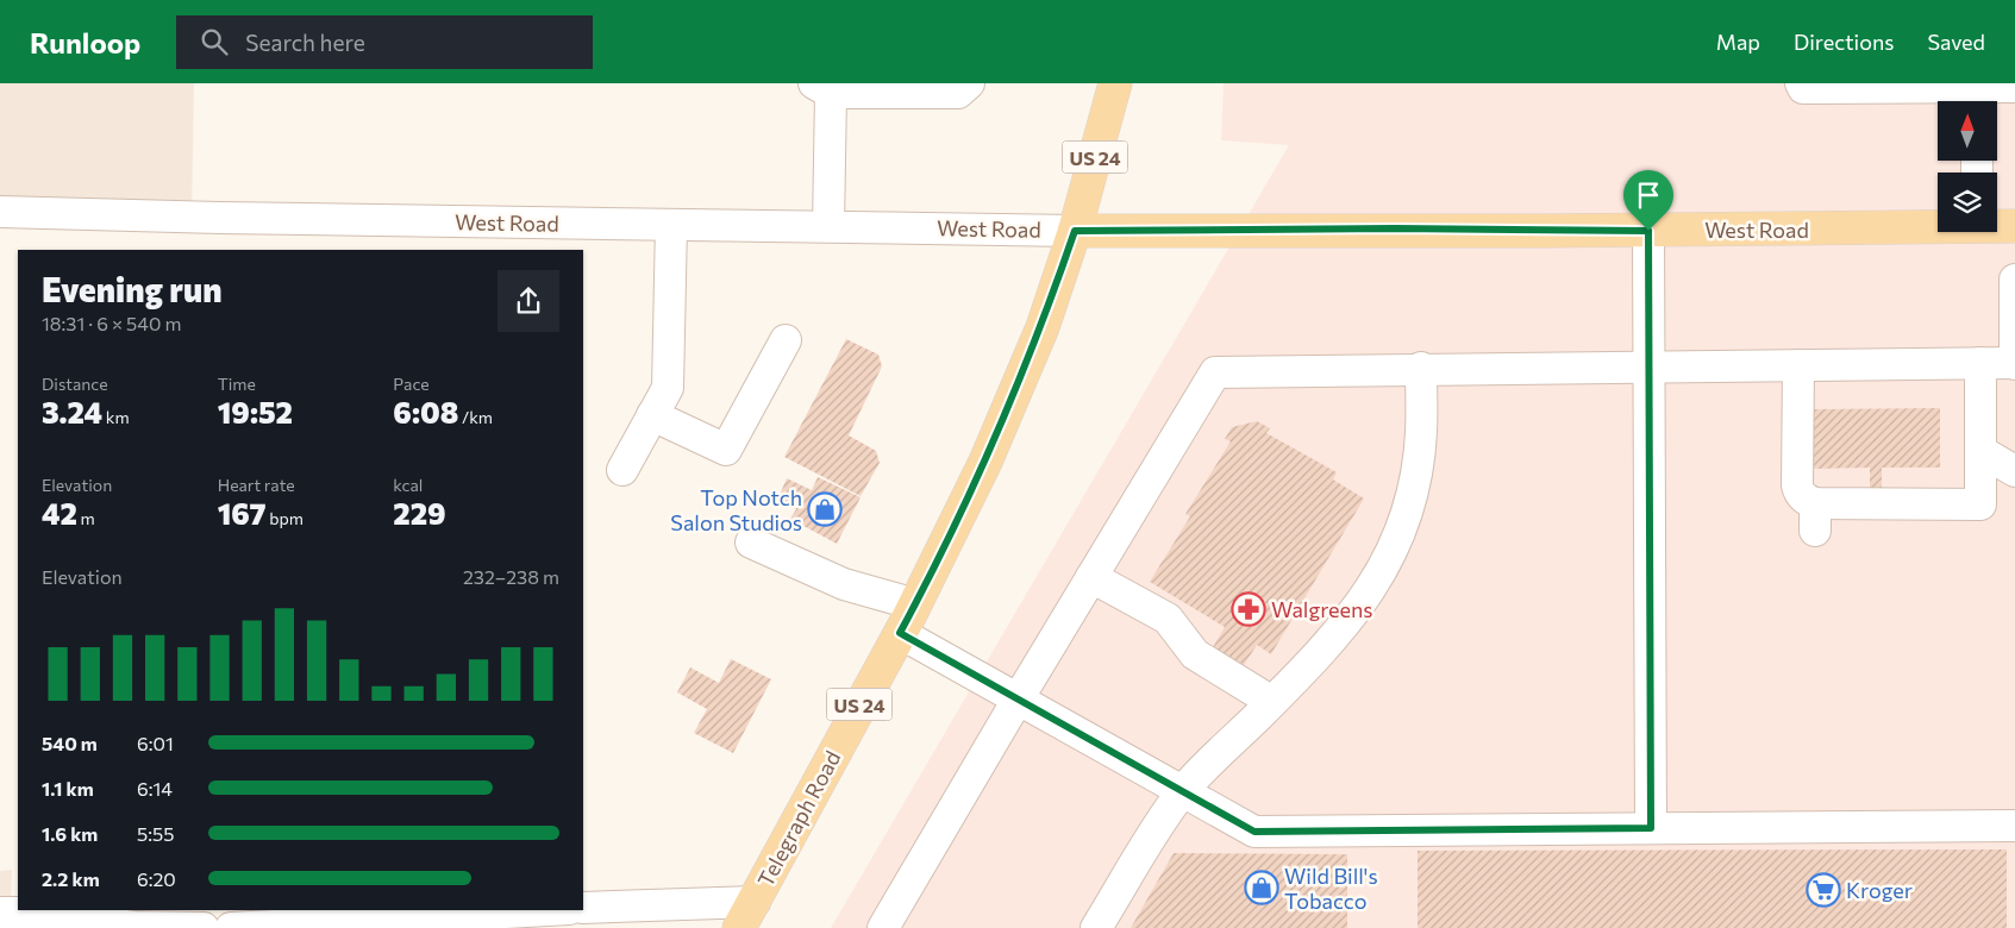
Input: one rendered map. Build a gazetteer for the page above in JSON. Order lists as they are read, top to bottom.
{
  "streets": {
    "main road": ["US 24", "West Road", "Telegraph Road"]
  },
  "crossings": [
    ["West Road", "Telegraph Road"]
  ],
  "places": {
    "shop": ["Top Notch Salon Studios", "Wild Bill's Tobacco"],
    "pharmacy": ["Walgreens"],
    "supermarket": ["Kroger"]
  },
  "north": "top",
  "page": {
    "header": "Runloop",
    "search": "Search here",
    "nav": ["Map", "Directions", "Saved"],
    "heading": ["Evening run", "18:31 · 6 × 540 m"],
    "stats": [
      ["Distance", "3.24 km"],
      ["Time", "19:52"],
      ["Pace", "6:08 /km"],
      ["Elevation", "42 m"],
      ["Heart rate", "167 bpm"],
      ["kcal", "229"]
    ],
    "chart": ["Elevation", "232–238 m"],
    "list": [
      {
        "name": "540 m",
        "note": "6:01"
      },
      {
        "name": "1.1 km",
        "note": "6:14"
      },
      {
        "name": "1.6 km",
        "note": "5:55"
      },
      {
        "name": "2.2 km",
        "note": "6:20"
      }
    ]
  }
}
